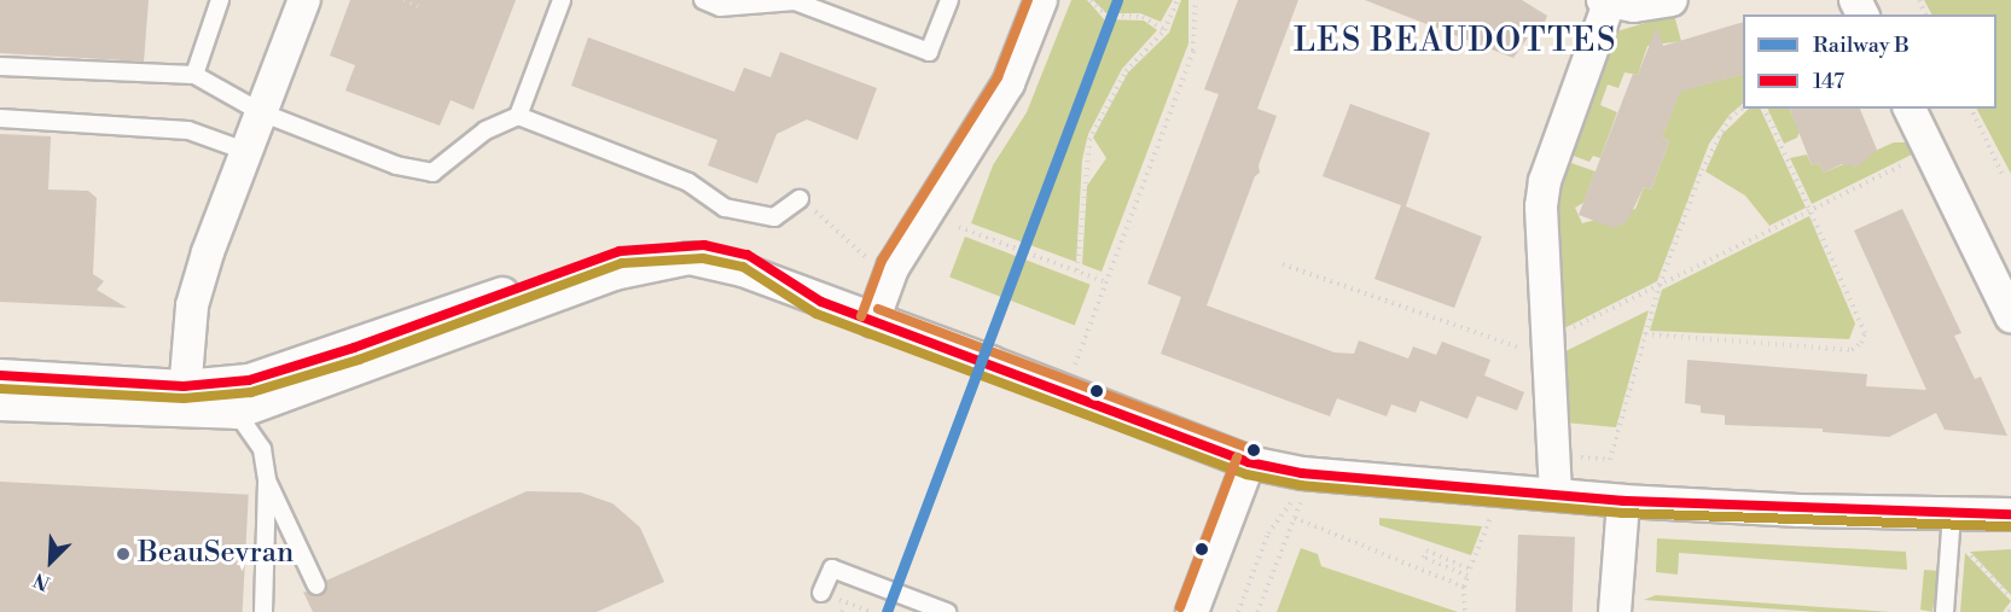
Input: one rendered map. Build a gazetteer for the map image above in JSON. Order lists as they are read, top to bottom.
{
  "districts": ["LES BEAUDOTTES"],
  "places": ["BeauSevran"],
  "lines": ["rail line B", "transit line 147"],
  "legend": ["Railway B", "147"],
  "north": "bottom left"
}
